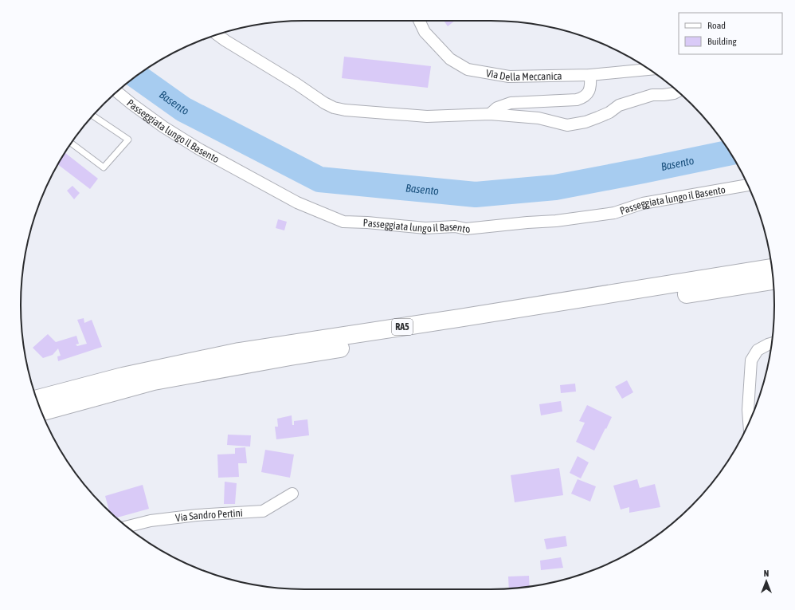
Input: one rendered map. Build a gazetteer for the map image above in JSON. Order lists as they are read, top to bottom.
{
  "streets": {
    "highway": ["RA5"],
    "street": ["Via Della Meccanica", "Passeggiata lungo il Basento", "Via Sandro Pertini"]
  },
  "water": ["Basento"],
  "legend": ["Road", "Building"],
  "north": "top"
}
